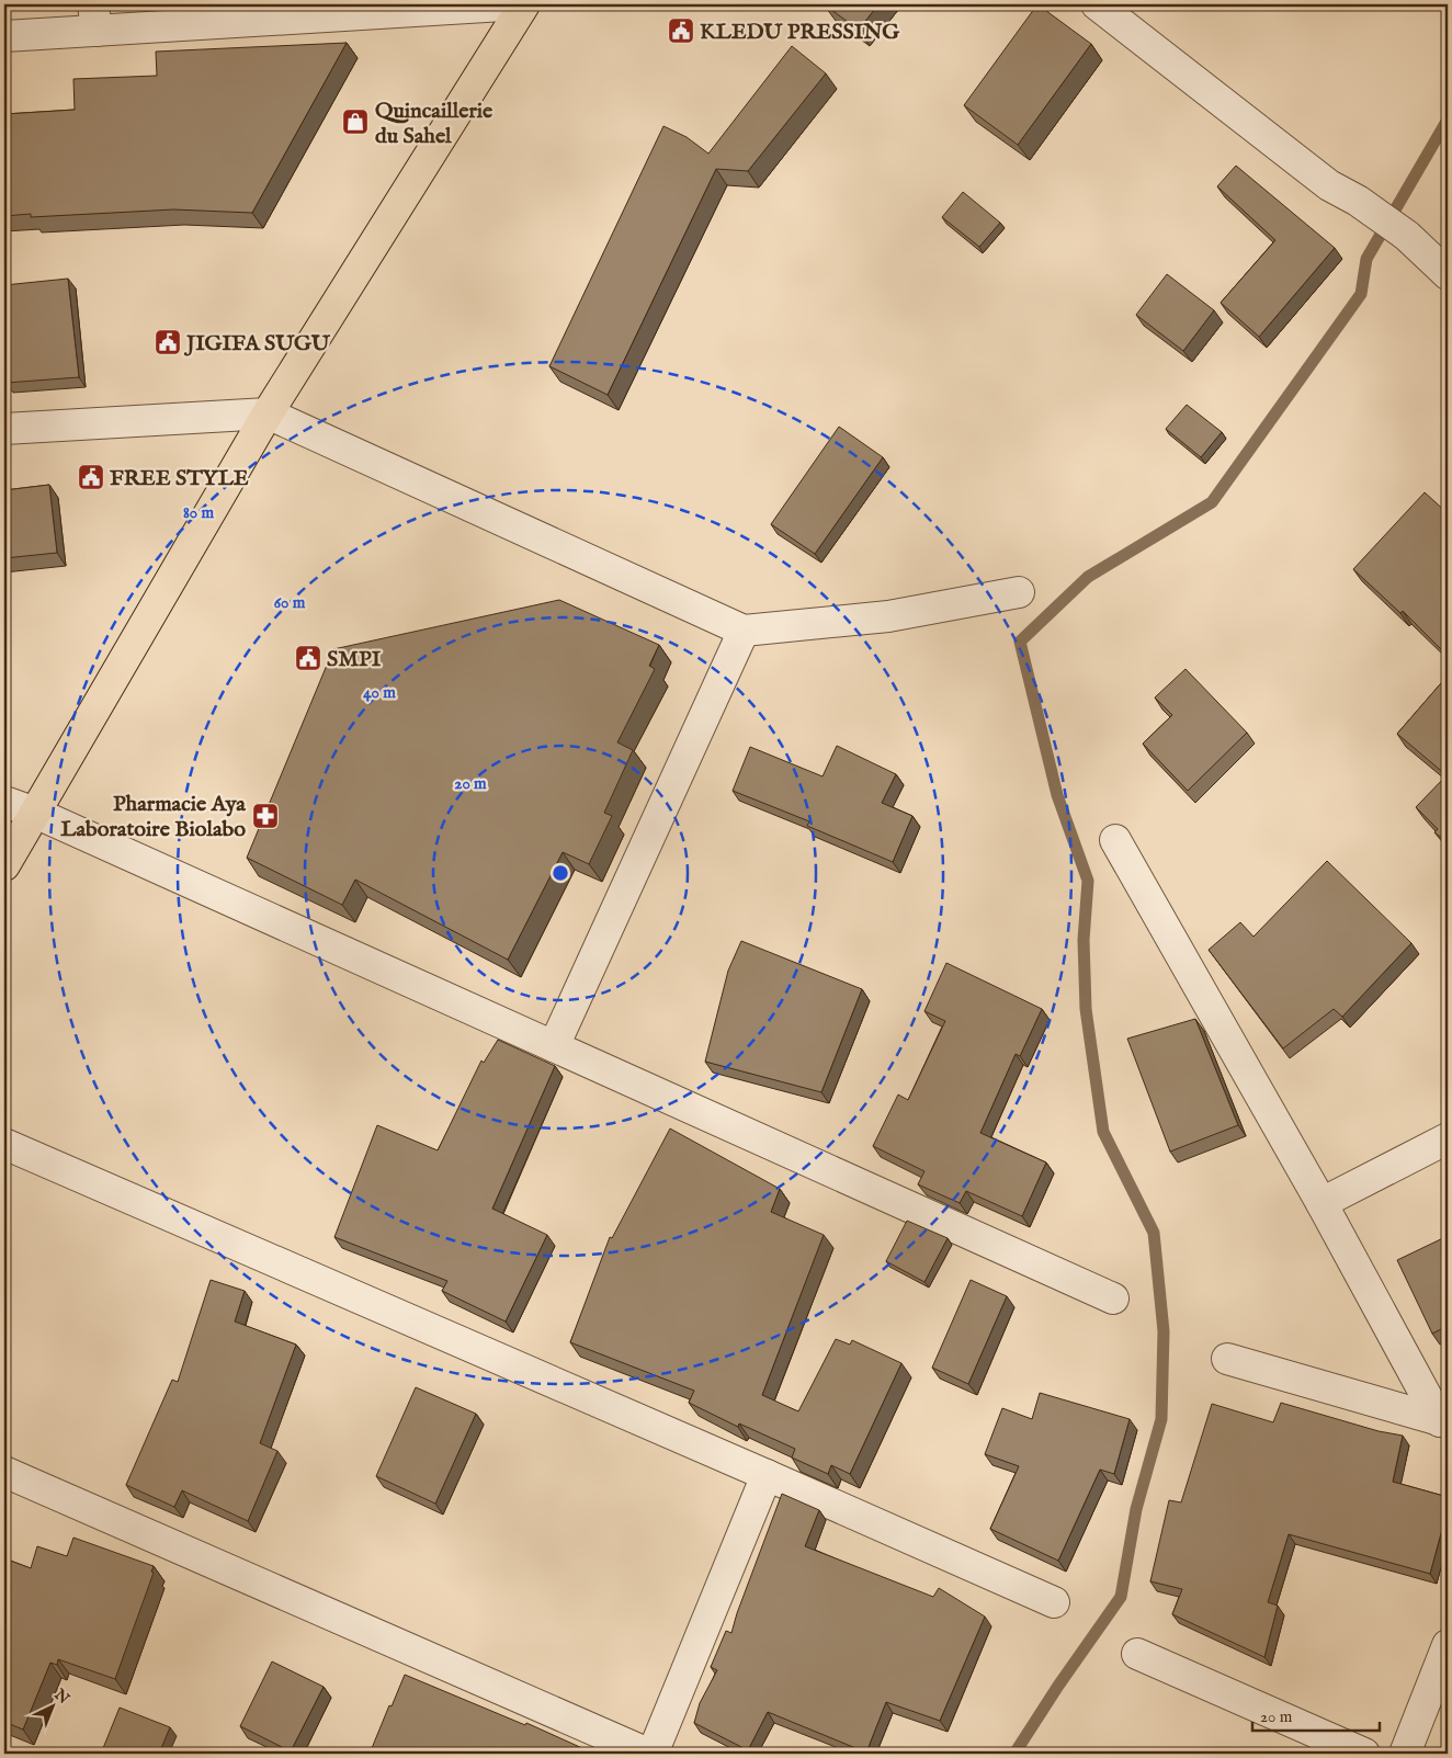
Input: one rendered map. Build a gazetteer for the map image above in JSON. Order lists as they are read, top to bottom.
{
  "places": {
    "public building": [
      "KLEDU PRESSING",
      "JIGIFA SUGU",
      "FREE STYLE",
      "SMPI"
    ],
    "shop": ["Quincaillerie du Sahel"],
    "pharmacy": ["Pharmacie Aya Laboratoire Biolabo"]
  },
  "scale_bar": "20 m",
  "north": "top right",
  "rings": [
    "80 m",
    "60 m",
    "40 m",
    "20 m"
  ]
}
